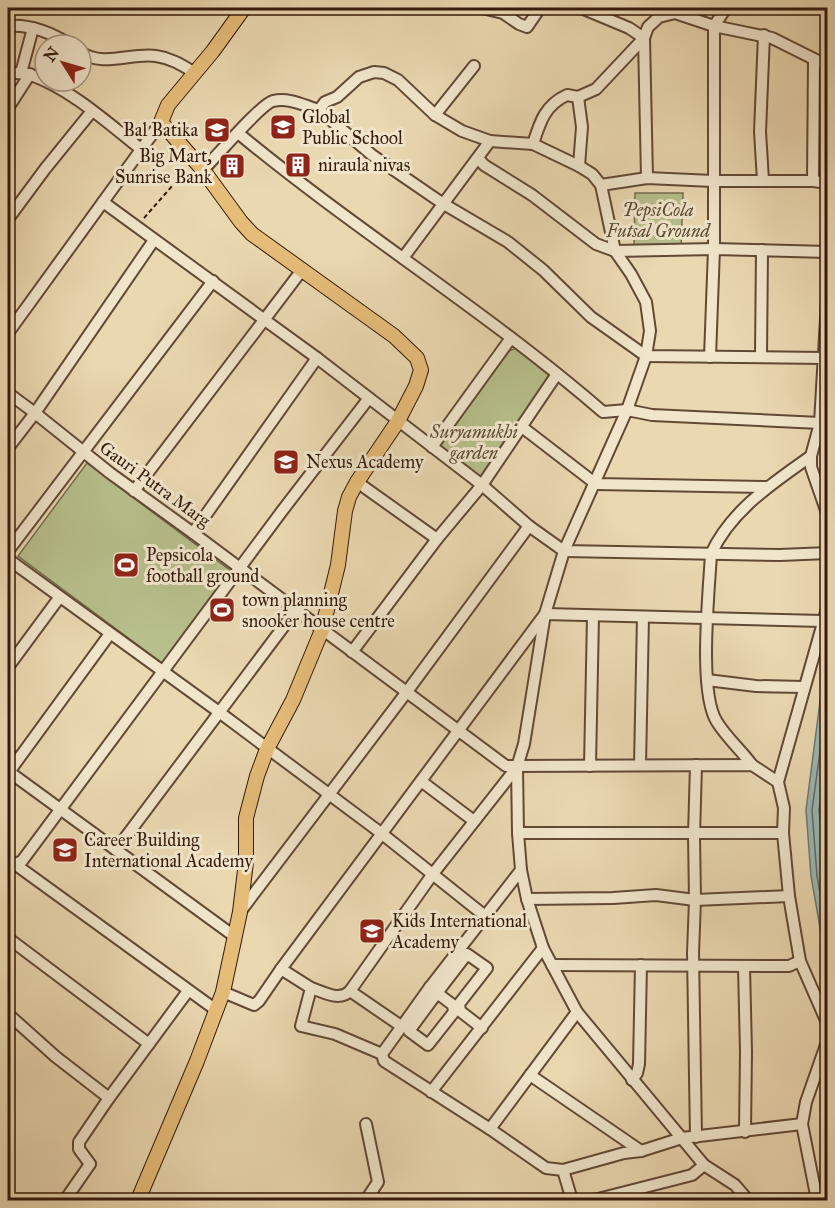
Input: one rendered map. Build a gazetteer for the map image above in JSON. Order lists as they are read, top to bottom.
{
  "streets": {
    "street": ["Gauri Putra Marg"]
  },
  "parks": ["PepsiCola Futsal Ground", "Suryamukhi garden"],
  "places": {
    "school or university": [
      "Global Public School",
      "Bal Batika",
      "Nexus Academy",
      "Career Building International Academy",
      "Kids International Academy"
    ],
    "building": ["niraula nivas", "Big Mart, Sunrise Bank"],
    "sports": ["Pepsicola football ground", "town planning snooker house centre"]
  },
  "north": "top left"
}
